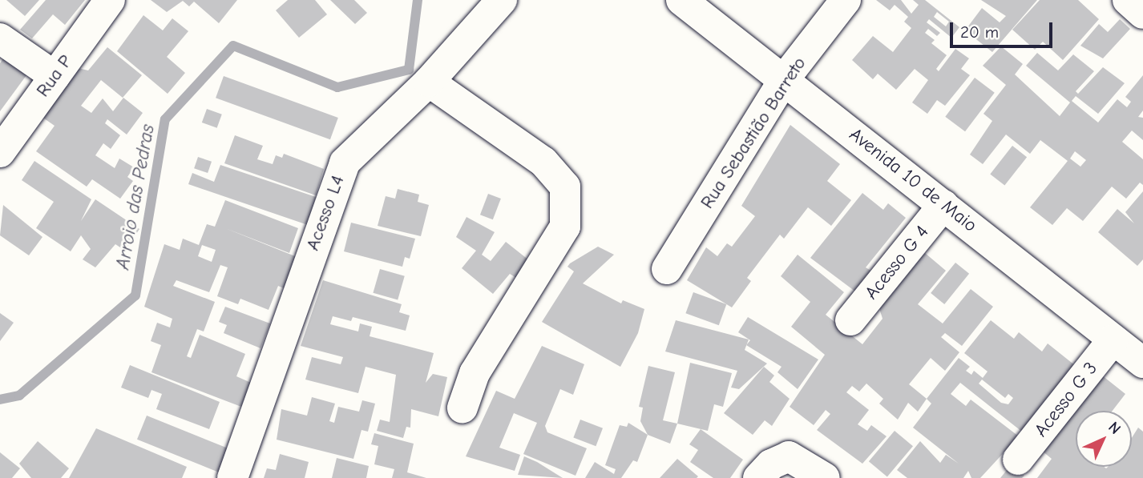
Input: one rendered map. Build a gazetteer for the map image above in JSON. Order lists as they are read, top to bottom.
{
  "streets": {
    "street": [
      "Rua P",
      "Rua Sebastião Barreto",
      "Avenida 10 de Maio",
      "Acesso L4",
      "Acesso G 4",
      "Acesso G 3"
    ]
  },
  "crossings": [
    ["Rua Sebastião Barreto", "Avenida 10 de Maio"],
    ["Avenida 10 de Maio", "Acesso G 4"],
    ["Avenida 10 de Maio", "Acesso G 3"]
  ],
  "water": ["Arroio das Pedras"],
  "scale_bar": "20 m",
  "north": "top right"
}
